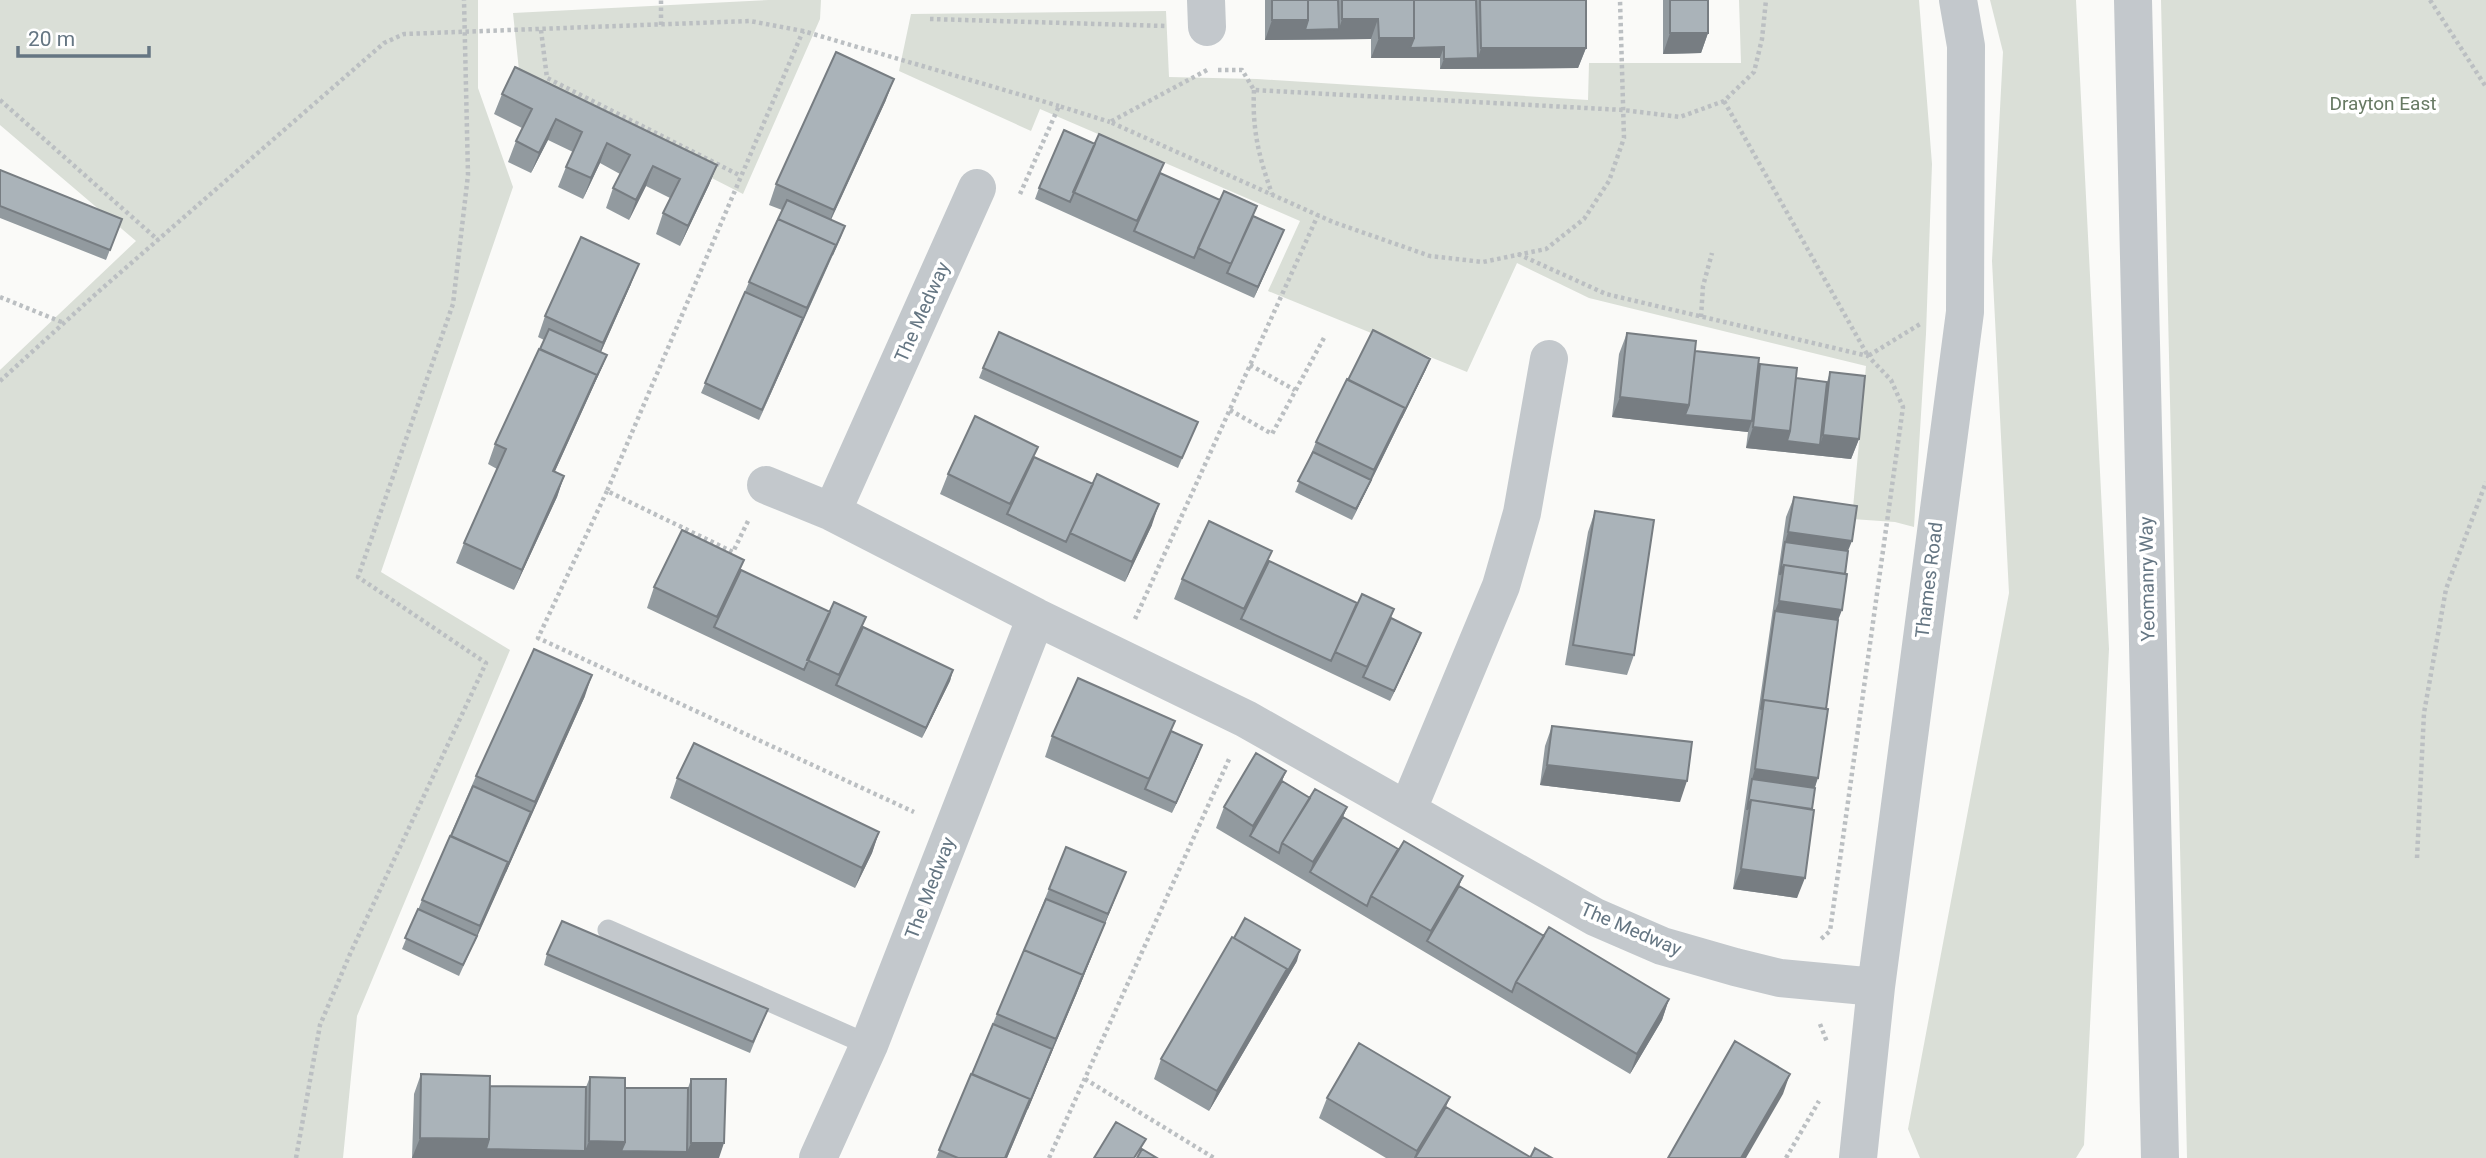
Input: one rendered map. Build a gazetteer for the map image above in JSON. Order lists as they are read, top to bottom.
{
  "streets": {
    "street": ["The Medway", "Yeomanry Way", "Thames Road"]
  },
  "crossings": [
    ["The Medway", "Thames Road"]
  ],
  "parks": ["Drayton East"],
  "scale_bar": "20 m"
}
